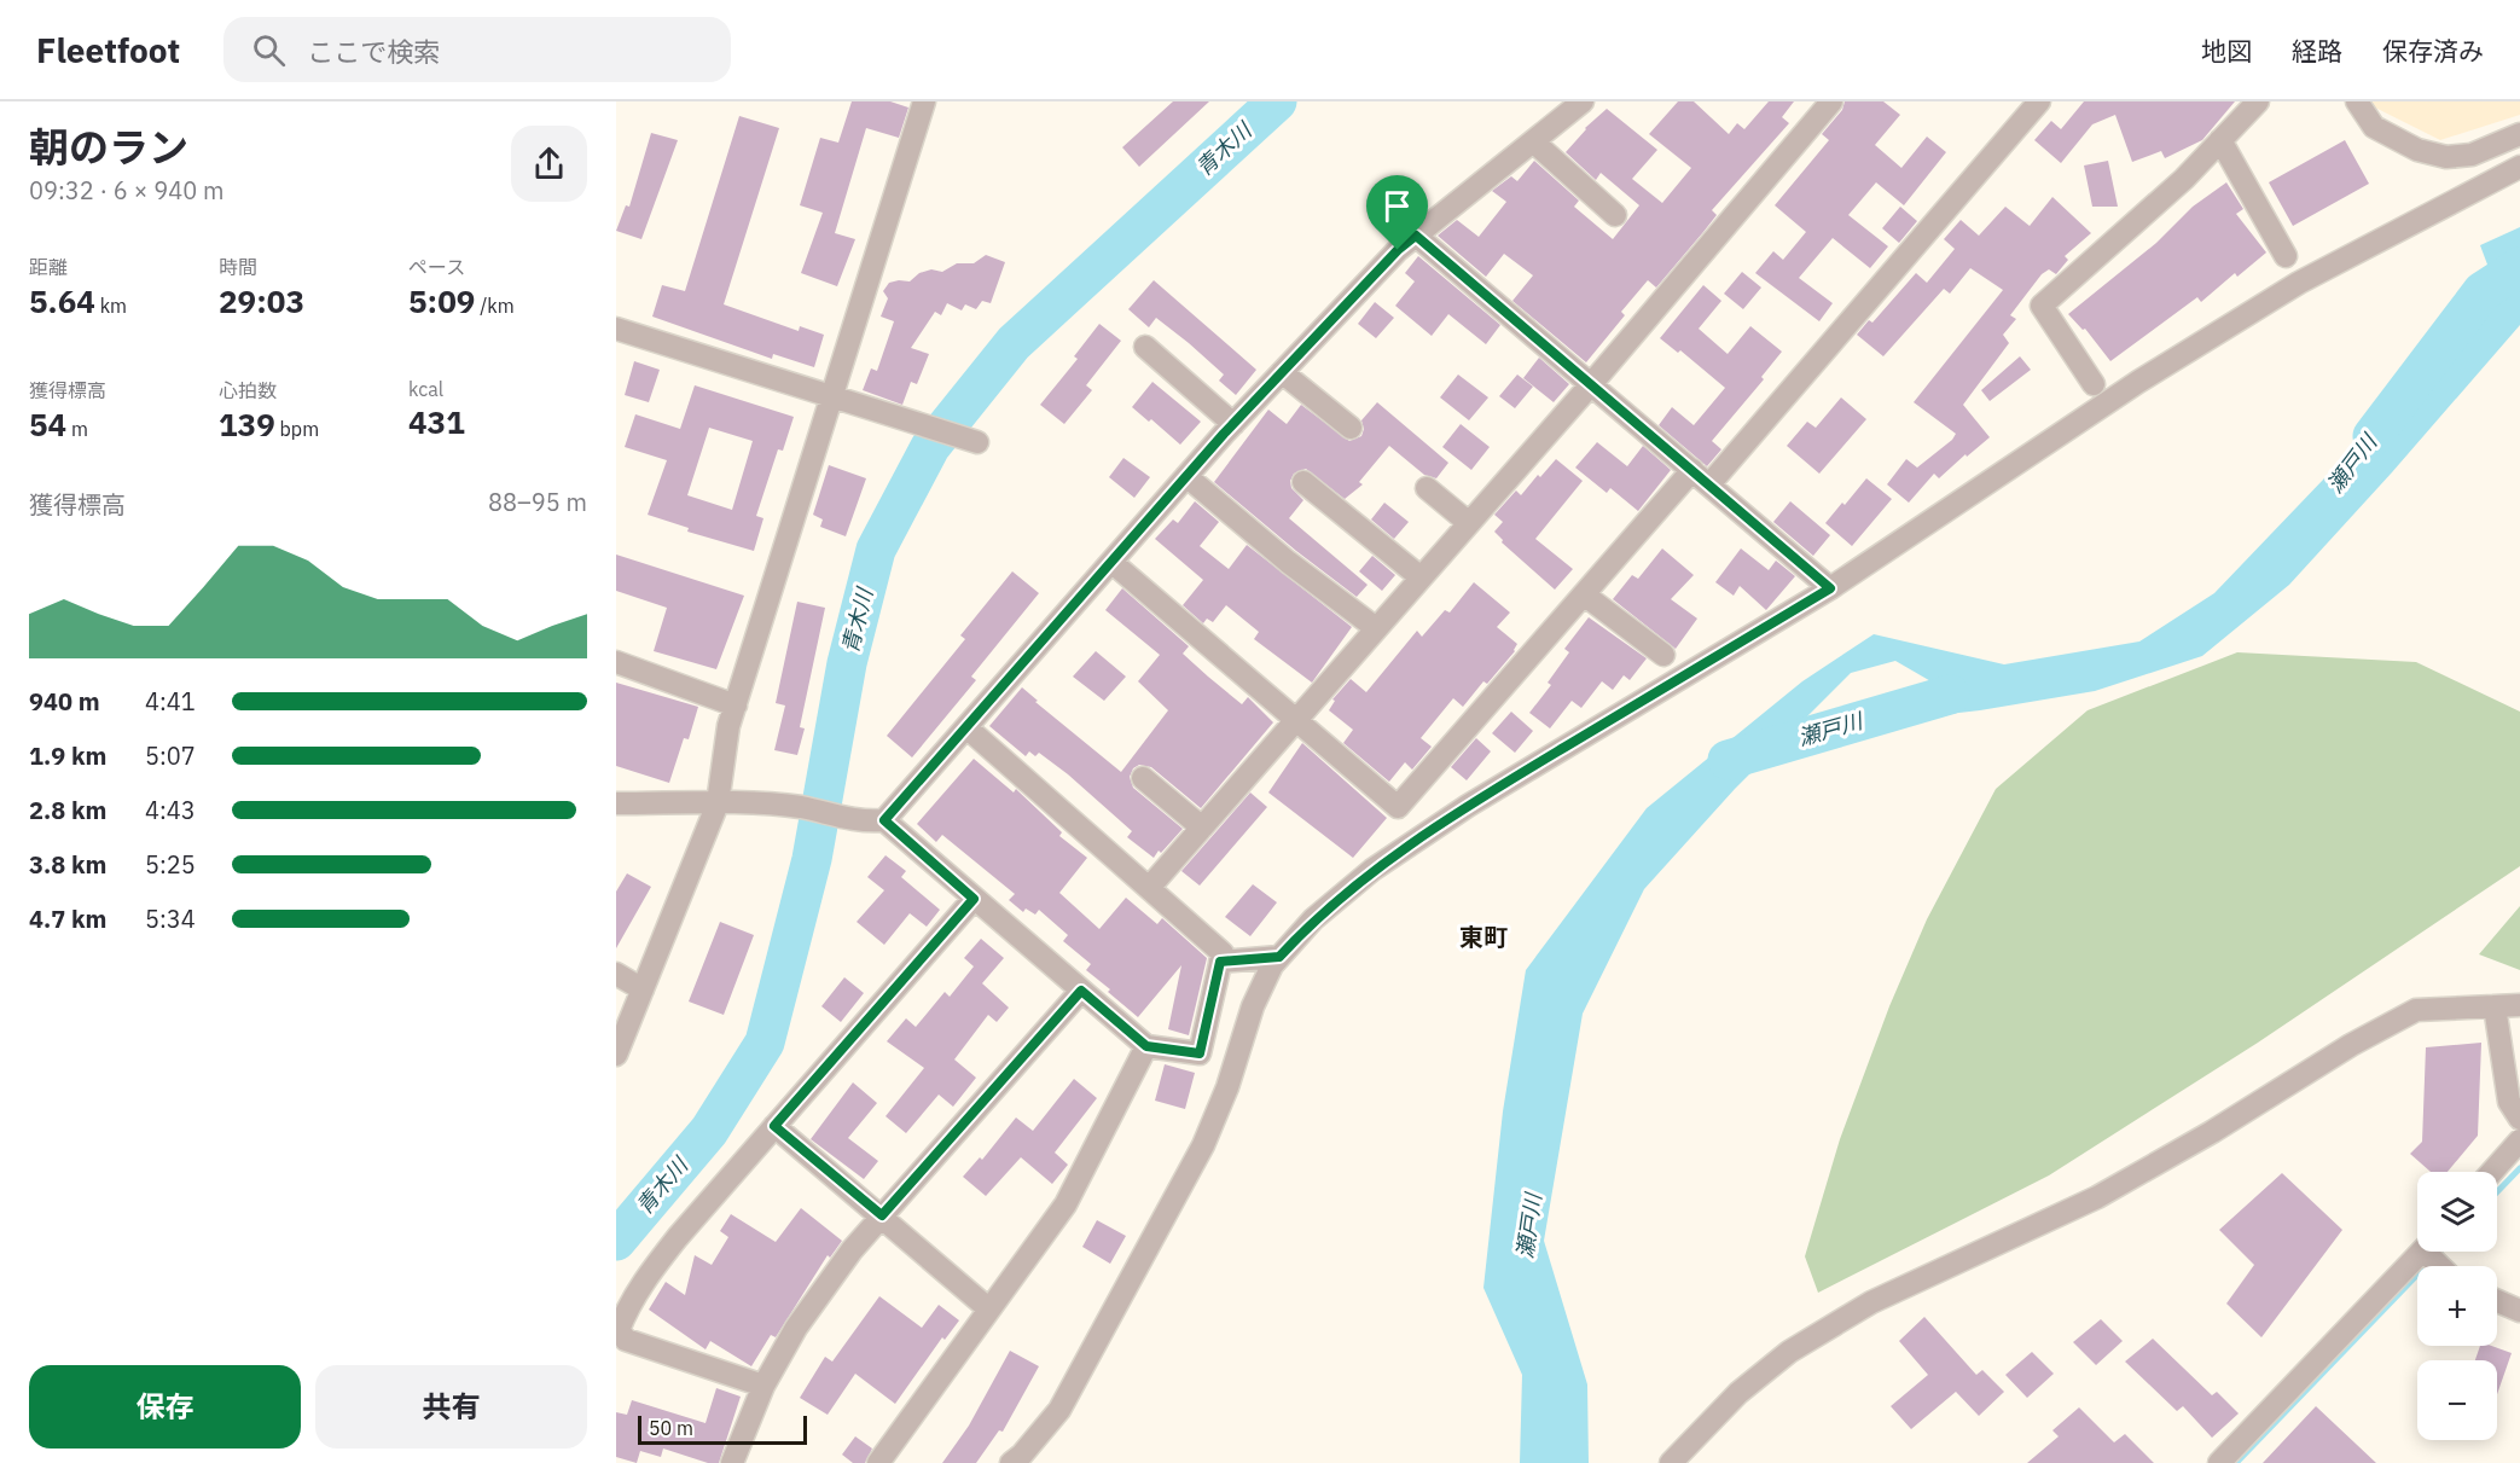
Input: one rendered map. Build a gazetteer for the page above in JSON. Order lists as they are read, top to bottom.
{
  "districts": ["東町"],
  "water": ["青木川", "瀬戸川"],
  "scale_bar": "50 m",
  "page": {
    "header": "Fleetfoot",
    "search": "ここで検索",
    "nav": ["地図", "経路", "保存済み"],
    "heading": ["朝のラン", "09:32 · 6 × 940 m"],
    "stats": [
      ["距離", "5.64 km"],
      ["時間", "29:03"],
      ["ペース", "5:09 /km"],
      ["獲得標高", "54 m"],
      ["心拍数", "139 bpm"],
      ["kcal", "431"]
    ],
    "chart": ["獲得標高", "88–95 m"],
    "list": [
      {
        "name": "940 m",
        "note": "4:41"
      },
      {
        "name": "1.9 km",
        "note": "5:07"
      },
      {
        "name": "2.8 km",
        "note": "4:43"
      },
      {
        "name": "3.8 km",
        "note": "5:25"
      },
      {
        "name": "4.7 km",
        "note": "5:34"
      }
    ],
    "map_buttons": ["+", "−"],
    "buttons": ["保存", "共有"],
    "scale": "50 m"
  }
}
